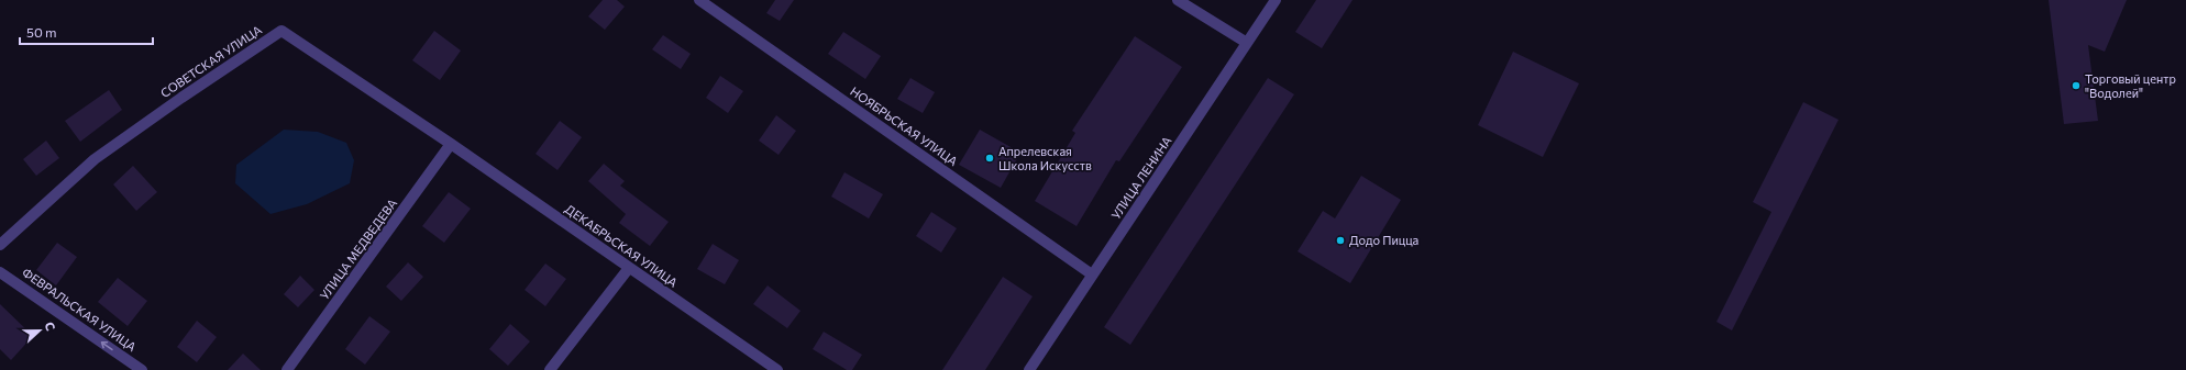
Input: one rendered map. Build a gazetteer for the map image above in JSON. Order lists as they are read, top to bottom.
{
  "streets": {
    "street": [
      "СОВЕТСКАЯ УЛИЦА",
      "НОЯБРЬСКАЯ УЛИЦА",
      "УЛИЦА ЛЕНИНА",
      "ДЕКАБРЬСКАЯ УЛИЦА",
      "УЛИЦА МЕДВЕДЕВА",
      "ФЕВРАЛЬСКАЯ УЛИЦА"
    ]
  },
  "crossings": [
    ["СОВЕТСКАЯ УЛИЦА", "ДЕКАБРЬСКАЯ УЛИЦА"],
    ["СОВЕТСКАЯ УЛИЦА", "УЛИЦА МЕДВЕДЕВА"],
    ["НОЯБРЬСКАЯ УЛИЦА", "УЛИЦА ЛЕНИНА"],
    ["ДЕКАБРЬСКАЯ УЛИЦА", "УЛИЦА МЕДВЕДЕВА"]
  ],
  "one_way": ["ФЕВРАЛЬСКАЯ УЛИЦА"],
  "places": ["Торговый центр \"Водолей\"", "Апрелевская Школа Искусств", "Додо Пицца"],
  "scale_bar": "50 m",
  "north": "right"
}
